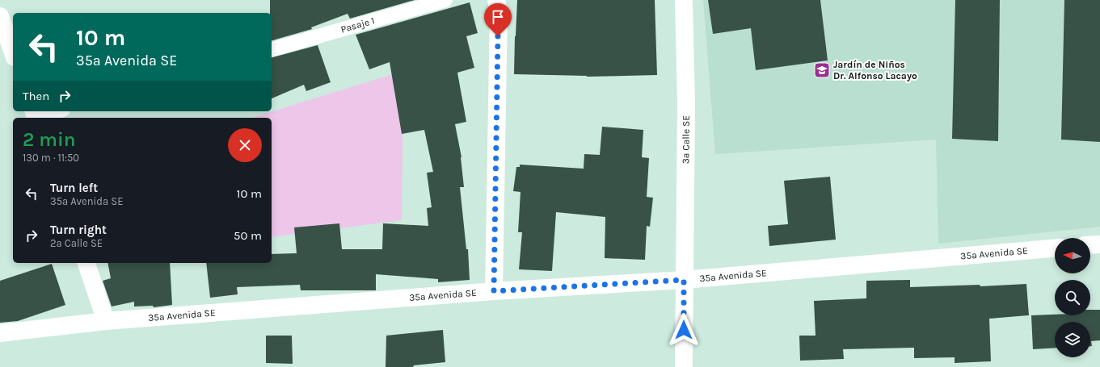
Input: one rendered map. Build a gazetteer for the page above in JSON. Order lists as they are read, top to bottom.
{
  "streets": {
    "street": ["3a Calle SE", "35a Avenida SE"],
    "lane": ["Pasaje 1"]
  },
  "crossings": [
    ["3a Calle SE", "35a Avenida SE"]
  ],
  "places": {
    "school or university": ["Jardín de Niños Dr. Alfonso Lacayo"]
  },
  "north": "left",
  "page": {
    "turn": ["10 m", "35a Avenida SE"],
    "then": "Then",
    "heading": ["2 min", "130 m · 11:50"],
    "list": [
      {
        "name": "Turn left",
        "note": "35a Avenida SE",
        "value": "10 m"
      },
      {
        "name": "Turn right",
        "note": "2a Calle SE",
        "value": "50 m"
      }
    ]
  }
}
